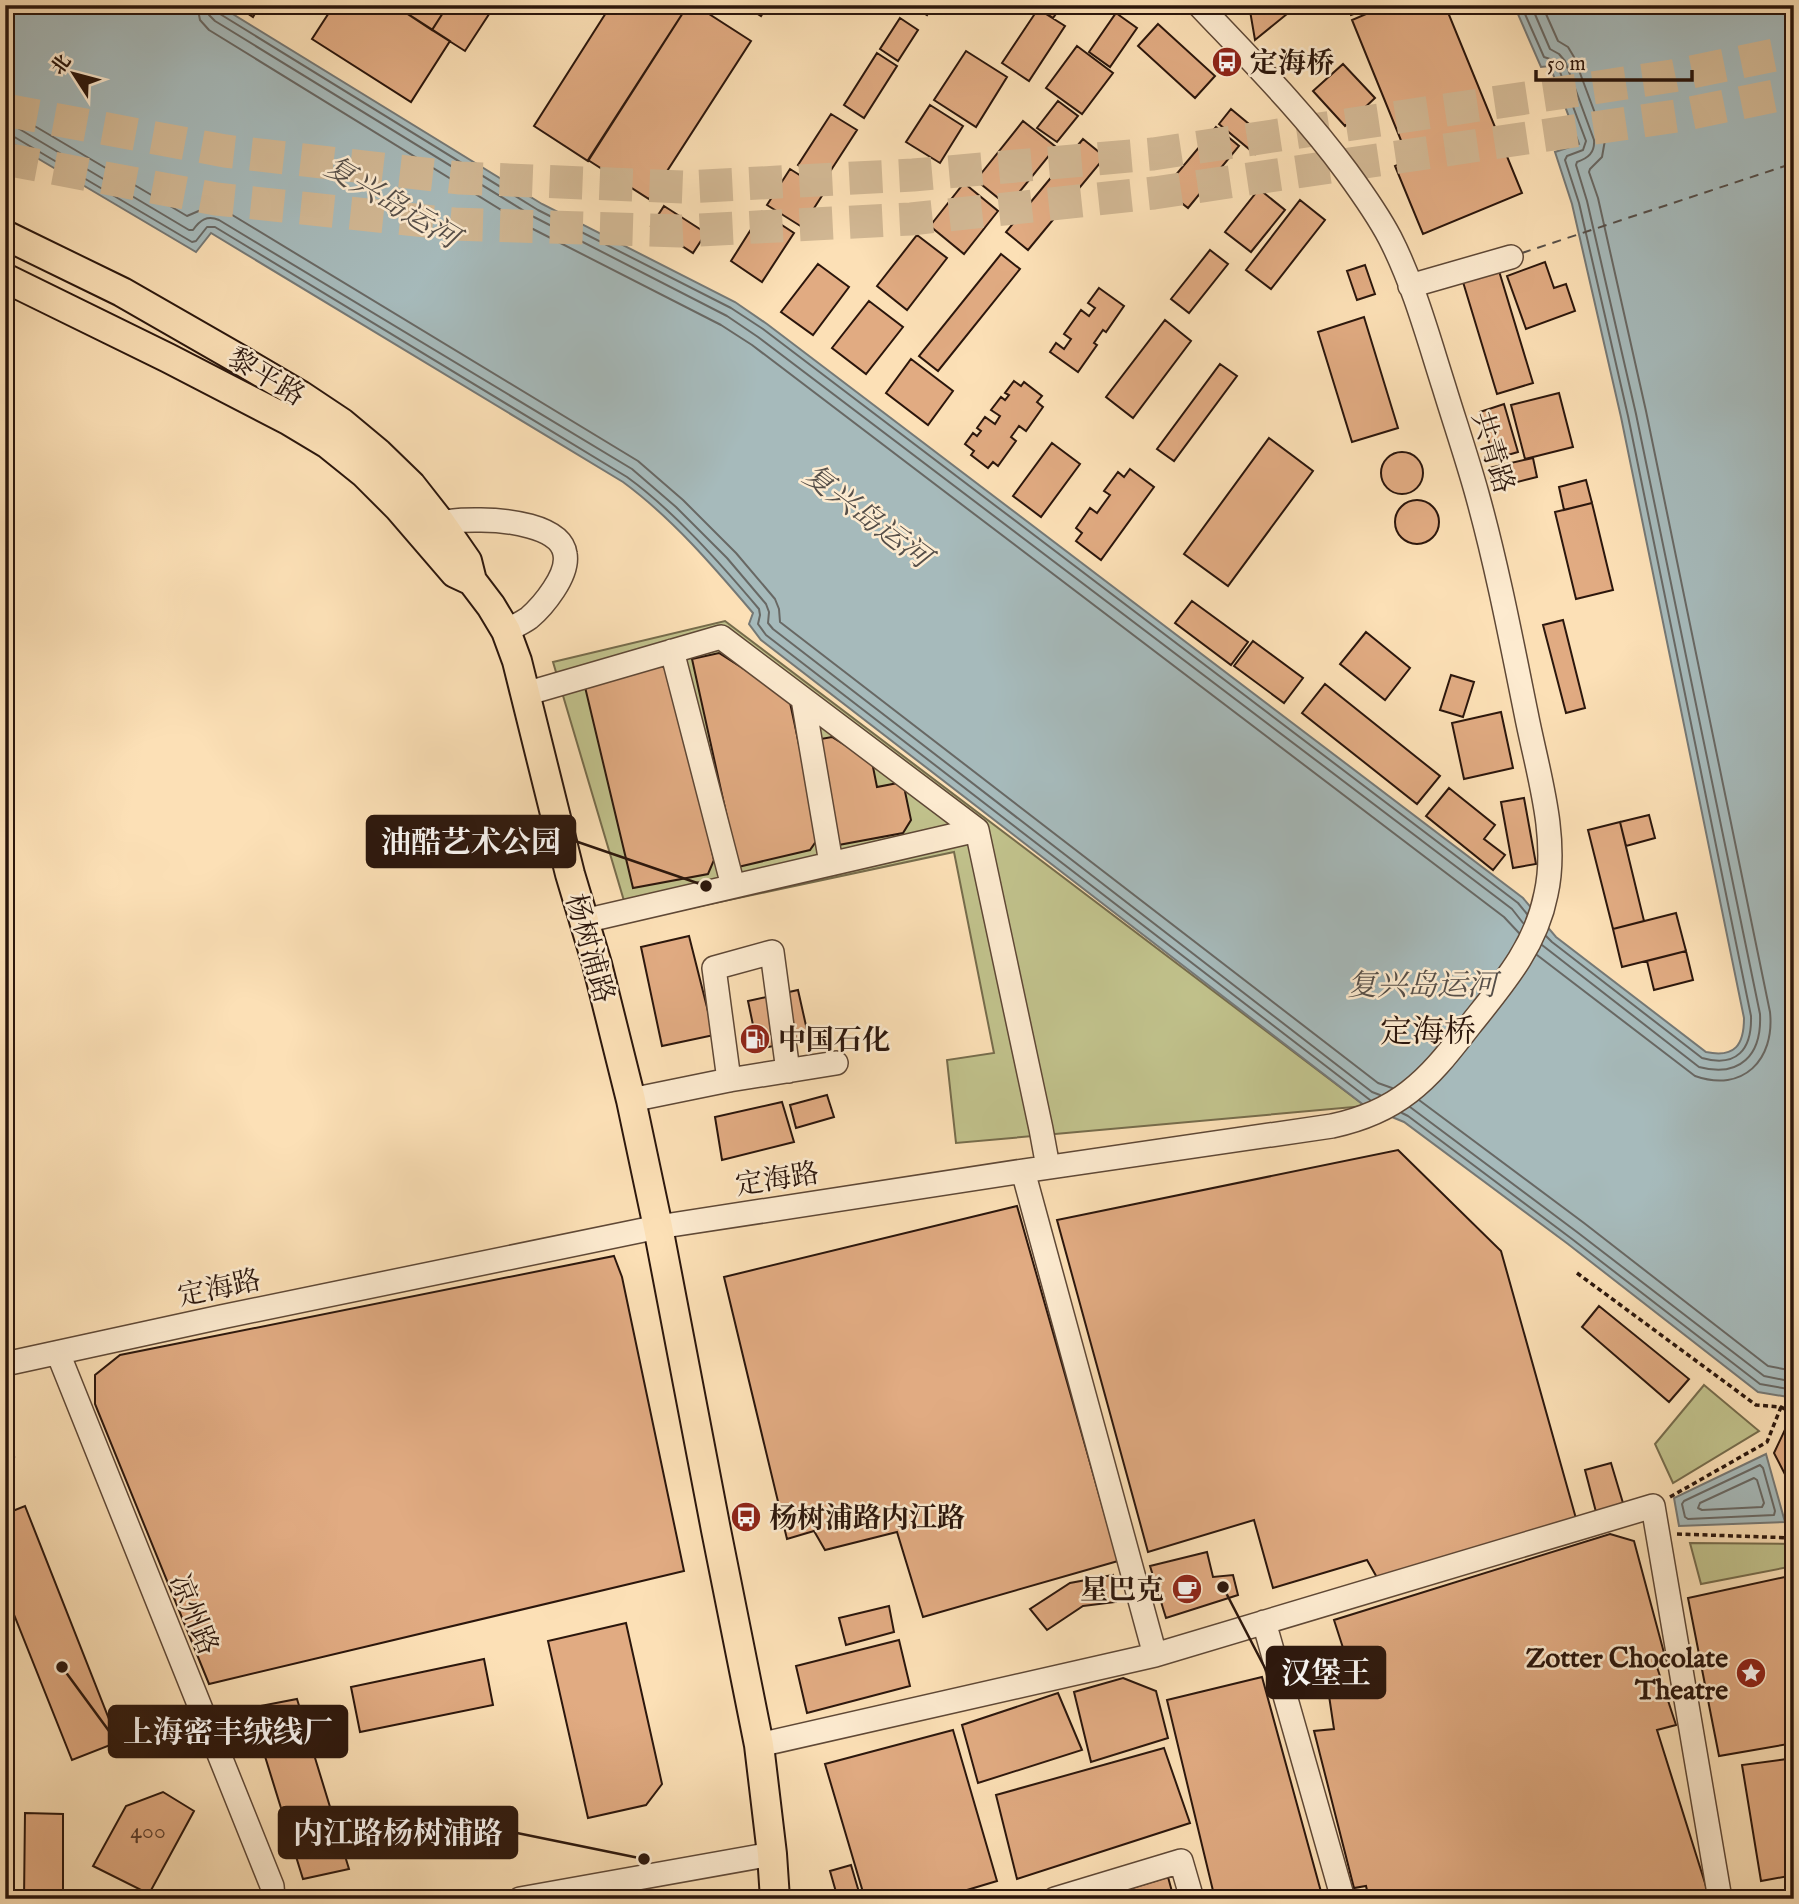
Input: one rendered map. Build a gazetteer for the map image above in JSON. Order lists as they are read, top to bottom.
{
  "streets": {
    "main road": ["黎平路", "杨树浦路"],
    "street": ["共青路", "定海路", "凉州路"]
  },
  "crossings": [
    ["黎平路", "杨树浦路"],
    ["共青路", "定海路"],
    ["杨树浦路", "定海路"],
    ["定海路", "凉州路"]
  ],
  "districts": ["定海桥"],
  "water": ["复兴岛运河"],
  "places": {
    "bus stop": ["定海桥", "杨树浦路内江路"],
    "other": [
      "油酷艺术公园",
      "汉堡王",
      "上海密丰绒线厂",
      "内江路杨树浦路"
    ],
    "fuel station": ["中国石化"],
    "cafe": ["星巴克"],
    "place": ["Zotter Chocolate Theatre"]
  },
  "house_numbers": ["400"],
  "scale_bar": "50 m",
  "north": "top left"
}
